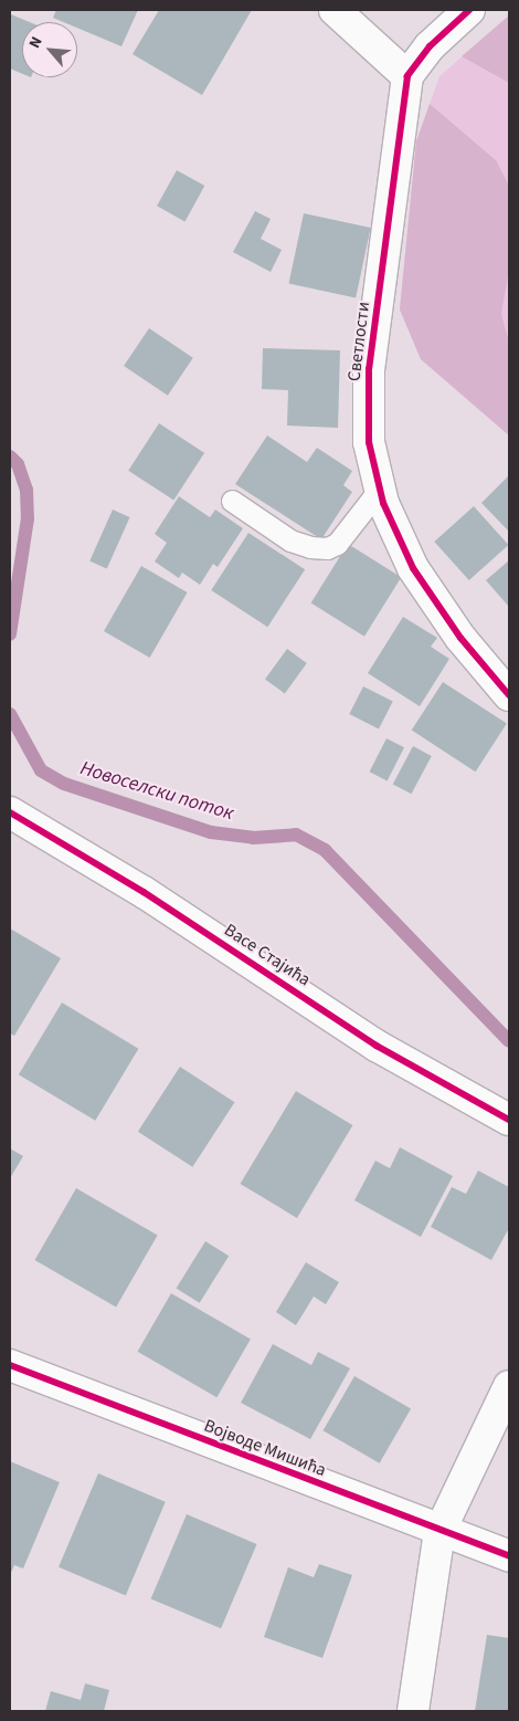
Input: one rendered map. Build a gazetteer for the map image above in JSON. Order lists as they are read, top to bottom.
{
  "streets": {
    "street": ["Светлости", "Васе Стајића", "Војводе Мишића"]
  },
  "water": ["Новоселски поток"],
  "north": "top left"
}
